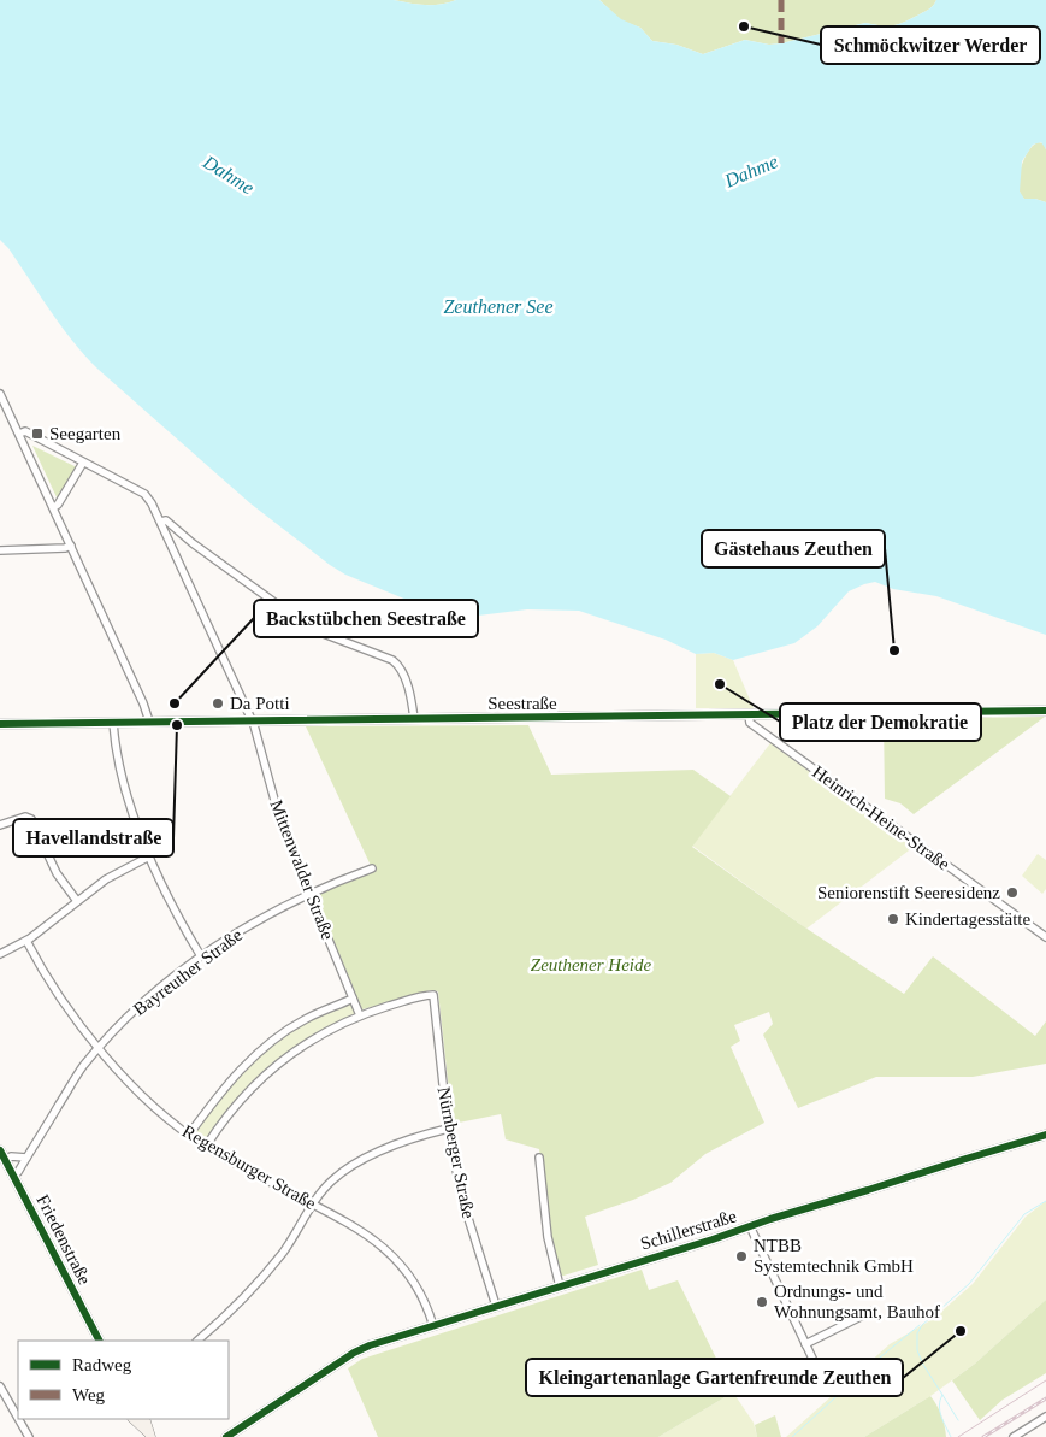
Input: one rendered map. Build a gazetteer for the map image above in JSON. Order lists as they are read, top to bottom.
{
  "streets": {
    "street": [
      "Seestraße",
      "Heinrich-Heine-Straße",
      "Mittenwalder Straße",
      "Bayreuther Straße",
      "Nürnberger Straße",
      "Regensburger Straße",
      "Schillerstraße",
      "Friedenstraße"
    ]
  },
  "crossings": [
    ["Seestraße", "Heinrich-Heine-Straße"],
    ["Seestraße", "Mittenwalder Straße"],
    ["Mittenwalder Straße", "Bayreuther Straße"],
    ["Mittenwalder Straße", "Nürnberger Straße"],
    ["Bayreuther Straße", "Regensburger Straße"],
    ["Bayreuther Straße", "Friedenstraße"],
    ["Nürnberger Straße", "Schillerstraße"],
    ["Regensburger Straße", "Schillerstraße"]
  ],
  "water": ["Dahme", "Zeuthener See"],
  "parks": ["Zeuthener Heide"],
  "places": {
    "other": [
      "Schmöckwitzer Werder",
      "Gästehaus Zeuthen",
      "Platz der Demokratie",
      "Backstübchen Seestraße",
      "Da Potti",
      "Havellandstraße",
      "Seniorenstift Seeresidenz",
      "Kindertagesstätte",
      "NTBB Systemtechnik GmbH",
      "Ordnungs- und Wohnungsamt, Bauhof",
      "Kleingartenanlage Gartenfreunde Zeuthen"
    ],
    "transit": ["Seegarten"]
  },
  "legend": ["Radweg", "Weg"]
}
